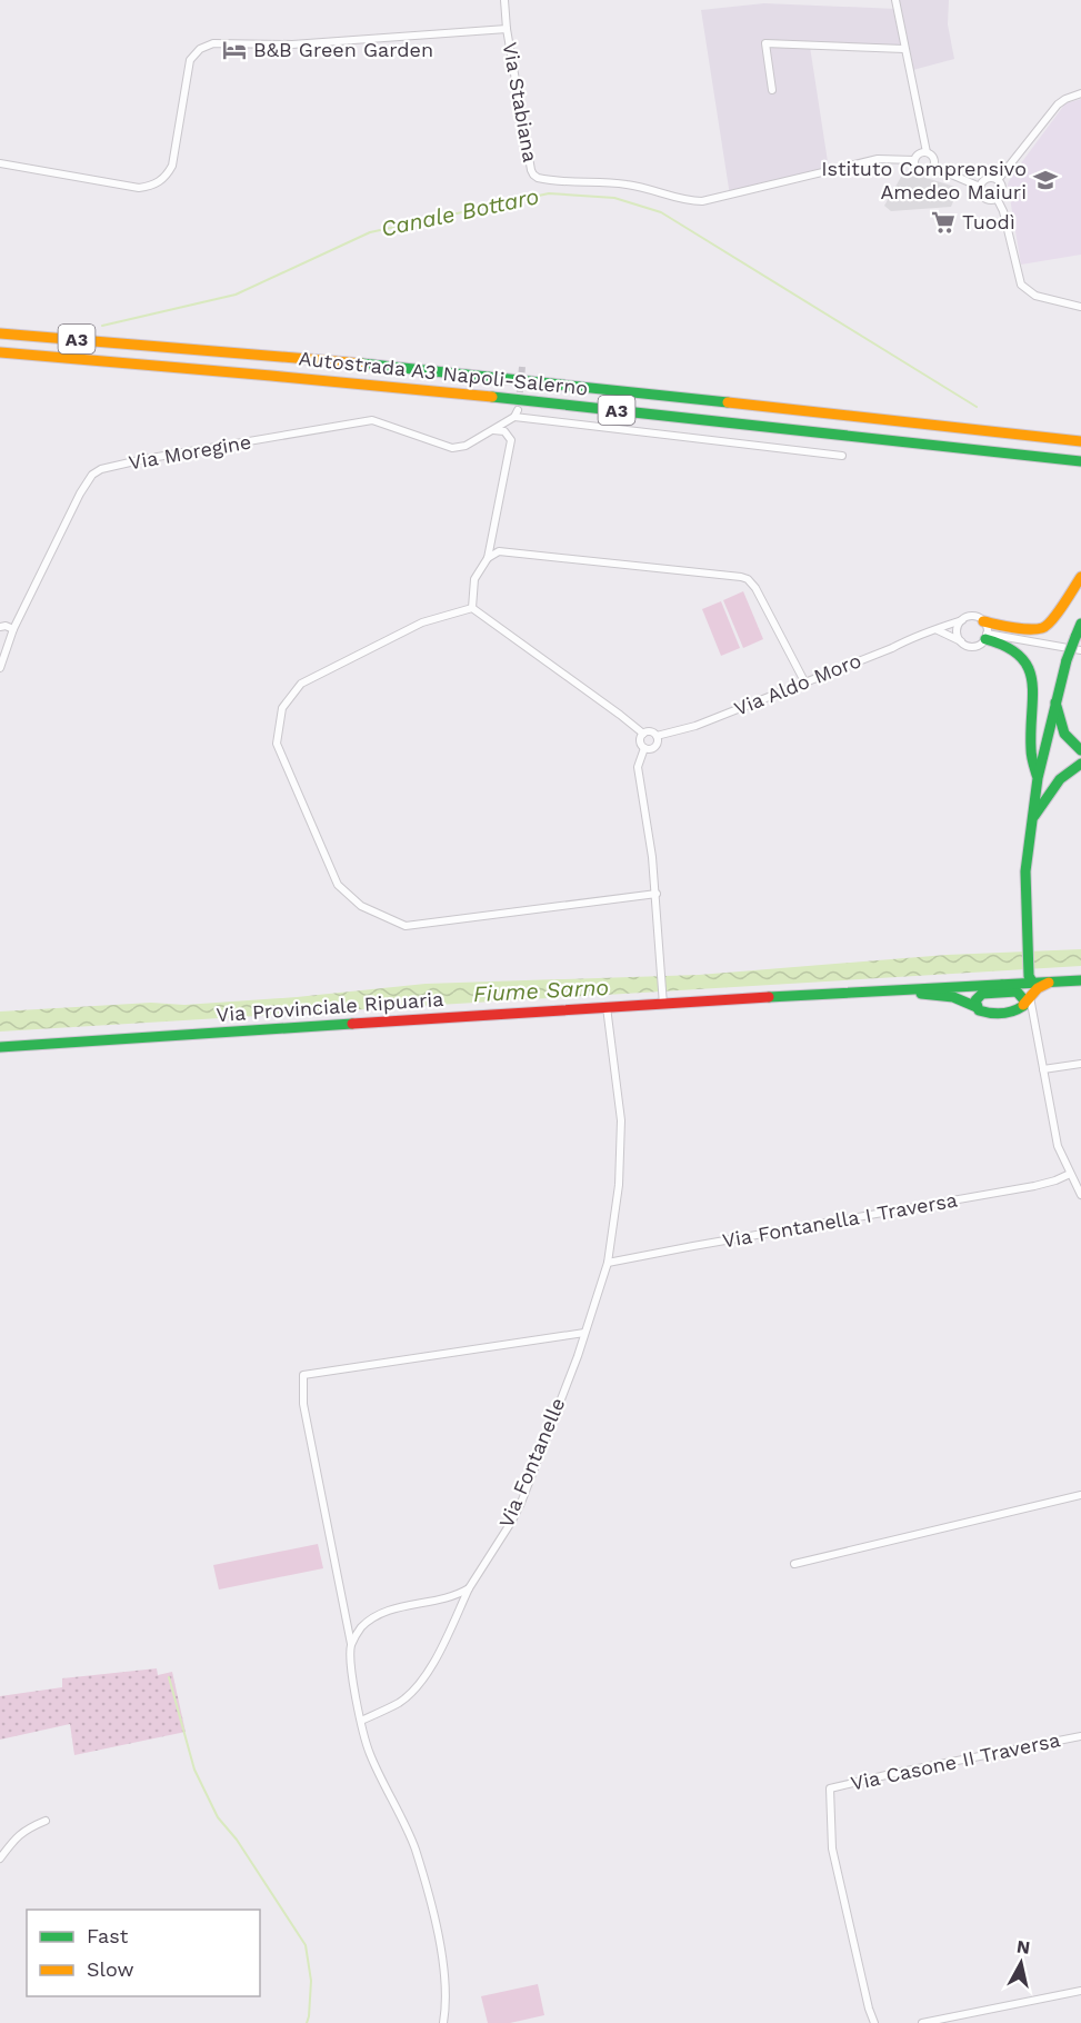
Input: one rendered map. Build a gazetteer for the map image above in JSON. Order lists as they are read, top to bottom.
{
  "streets": {
    "main road": ["A3", "Autostrada A3 Napoli-Salerno", "Via Provinciale Ripuaria"],
    "street": [
      "Via Stabiana",
      "Via Moregine",
      "Via Aldo Moro",
      "Via Fontanella I Traversa",
      "Via Fontanelle",
      "Via Casone II Traversa"
    ]
  },
  "crossings": [
    ["Via Provinciale Ripuaria", "Via Fontanelle"],
    ["Via Fontanella I Traversa", "Via Fontanelle"]
  ],
  "water": ["Canale Bottaro", "Fiume Sarno"],
  "places": {
    "hotel": ["B&B Green Garden"],
    "school or university": ["Istituto Comprensivo Amedeo Maiuri"],
    "supermarket": ["Tuodì"]
  },
  "legend": ["Fast", "Slow"],
  "north": "top"
}
